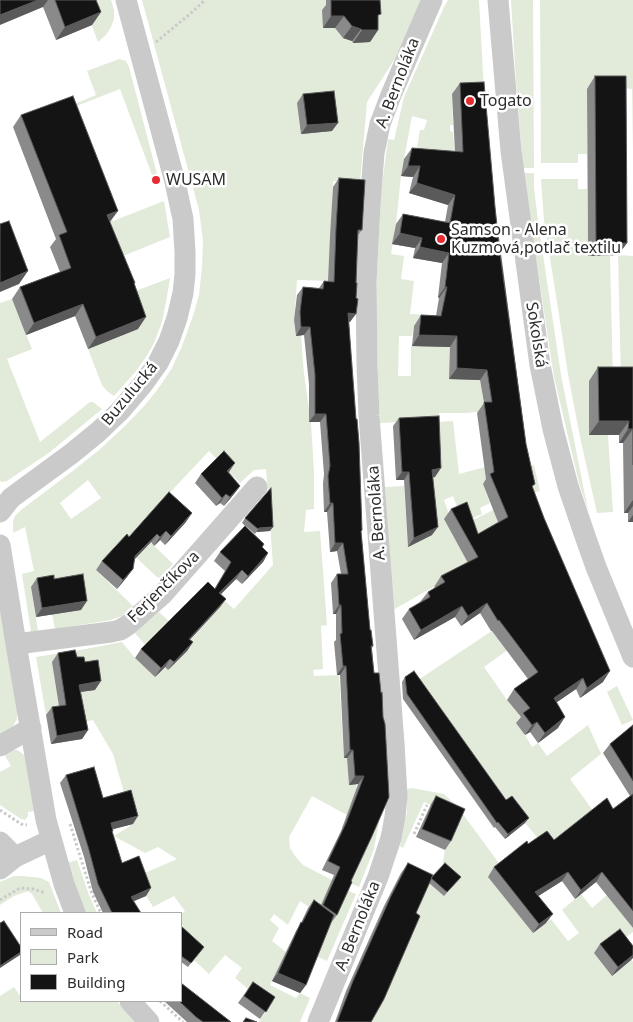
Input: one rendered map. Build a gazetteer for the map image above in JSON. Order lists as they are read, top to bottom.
{
  "streets": {
    "street": [
      "A. Bernoláka",
      "Sokolská",
      "Buzulucká",
      "Ferjenčíkova"
    ]
  },
  "places": ["Togato", "WUSAM", "Samson - Alena Kuzmová,potlač textilu"],
  "legend": ["Road", "Park", "Building"]
}
